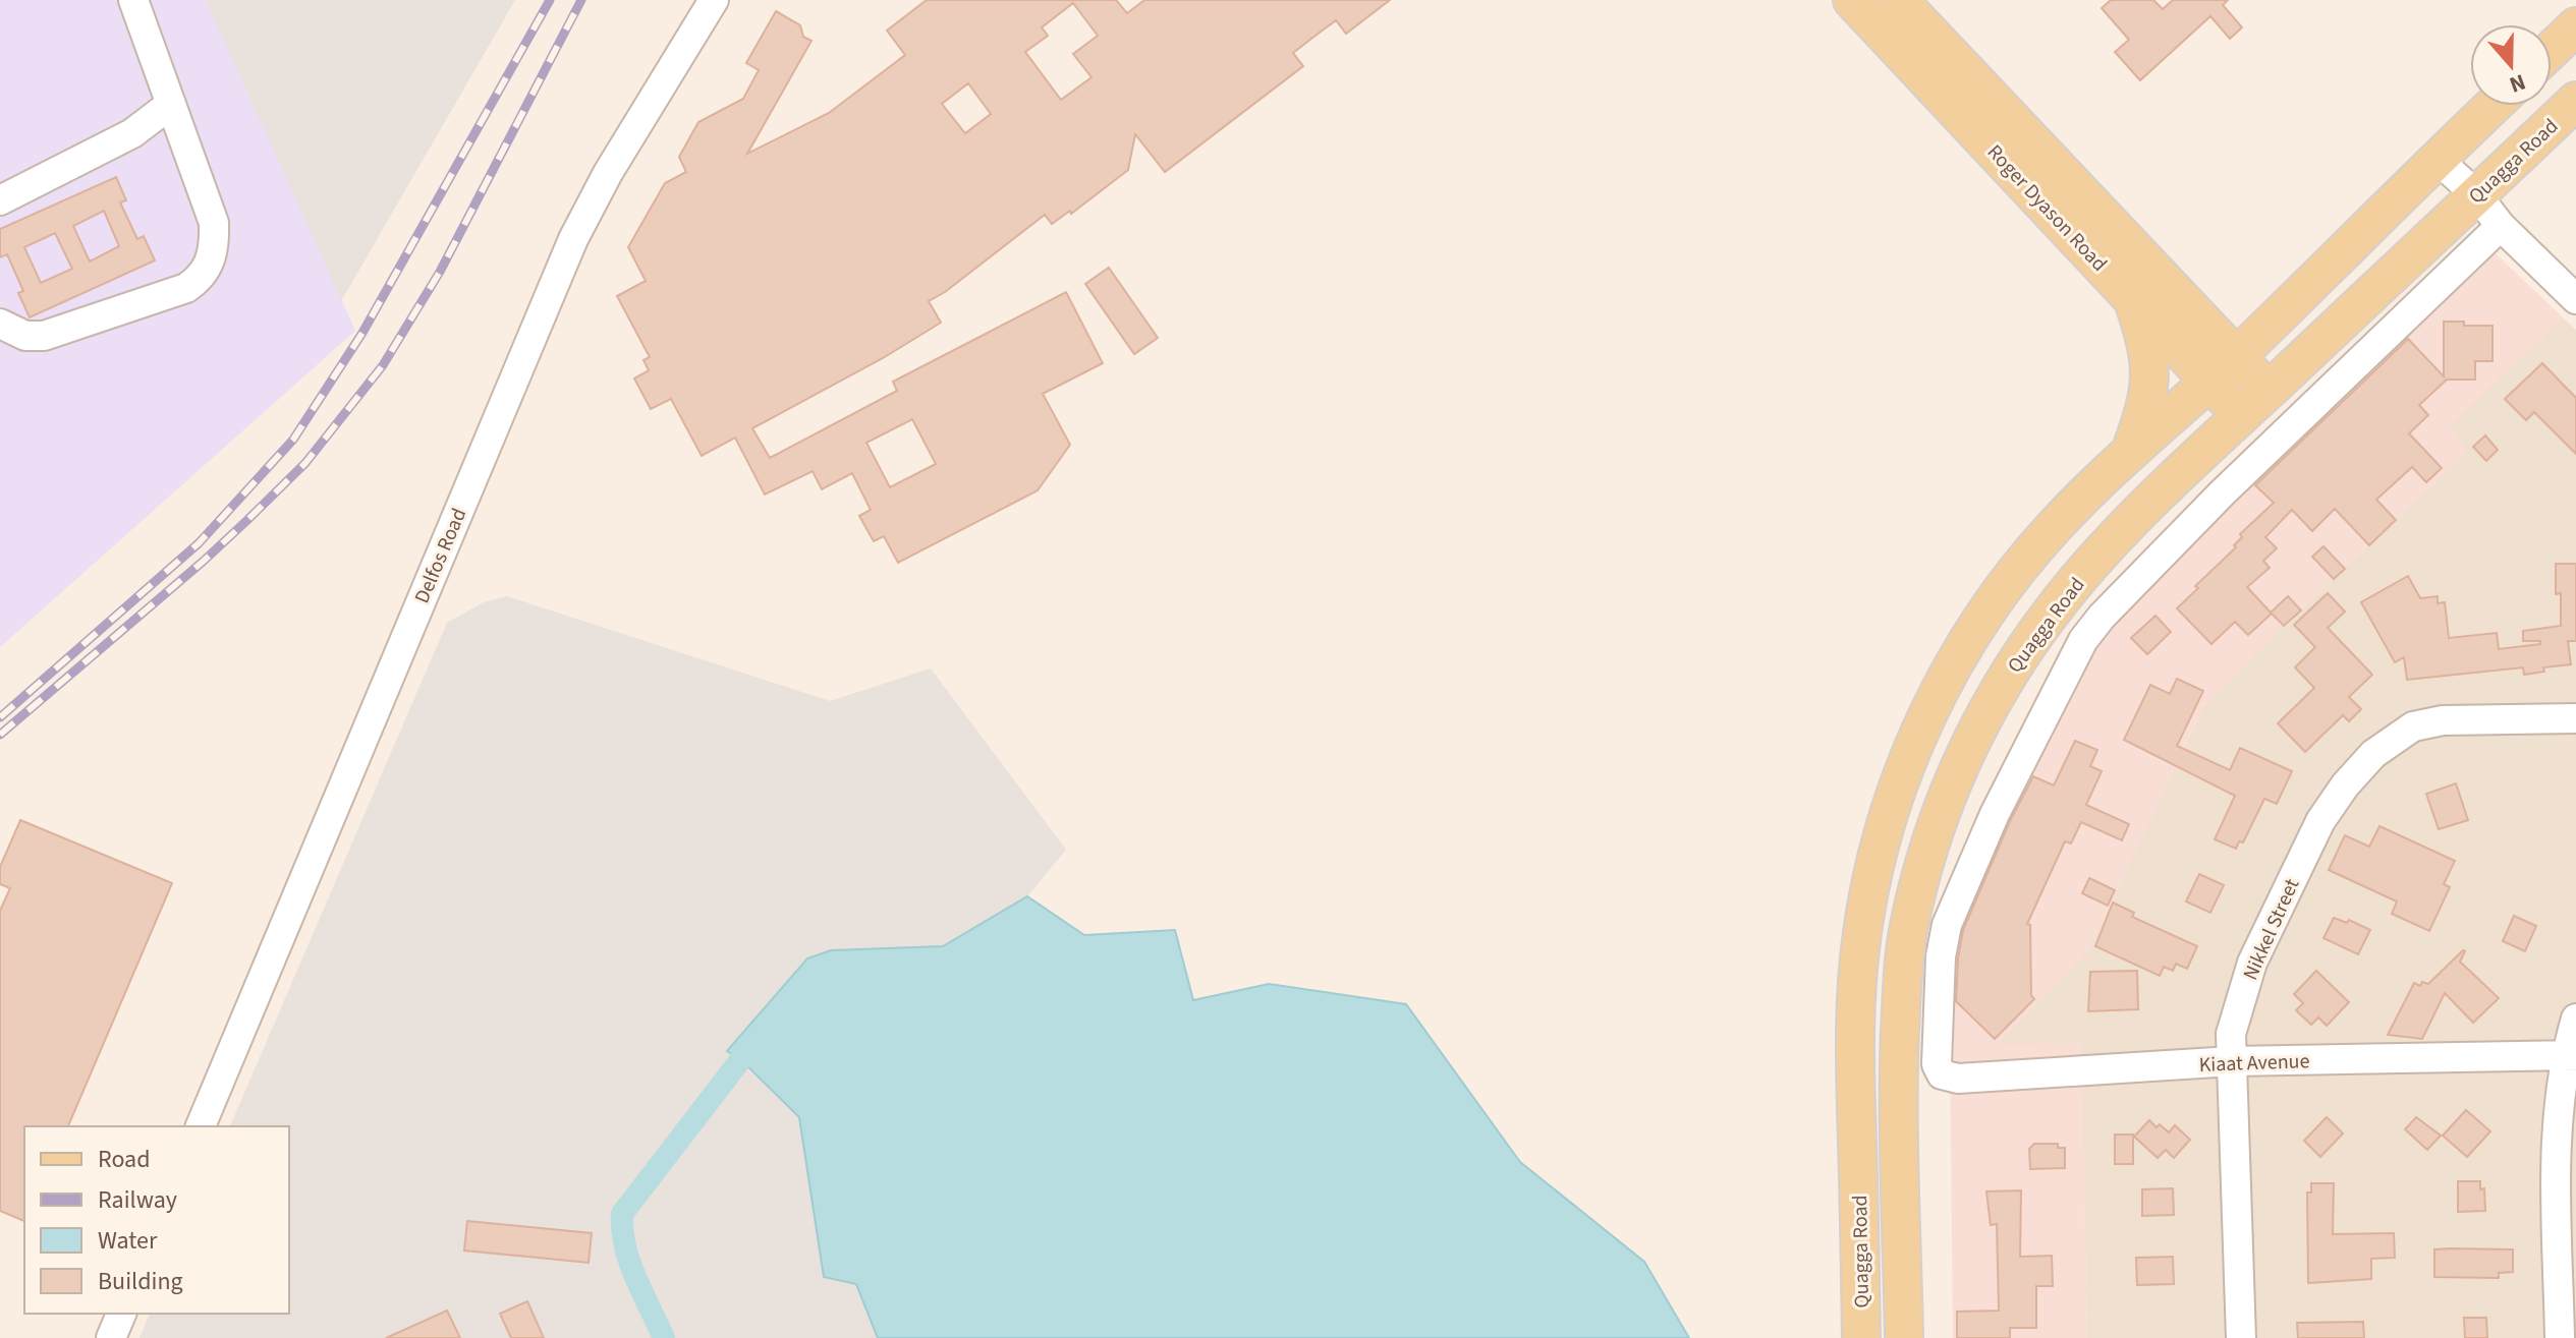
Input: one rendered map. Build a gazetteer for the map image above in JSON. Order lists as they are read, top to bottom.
{
  "streets": {
    "main road": ["Quagga Road", "Roger Dyason Road"],
    "street": ["Delfos Road", "Nikkel Street", "Kiaat Avenue"]
  },
  "crossings": [
    ["Quagga Road", "Roger Dyason Road"],
    ["Nikkel Street", "Kiaat Avenue"]
  ],
  "legend": [
    "Road",
    "Railway",
    "Water",
    "Building"
  ],
  "north": "bottom"
}
